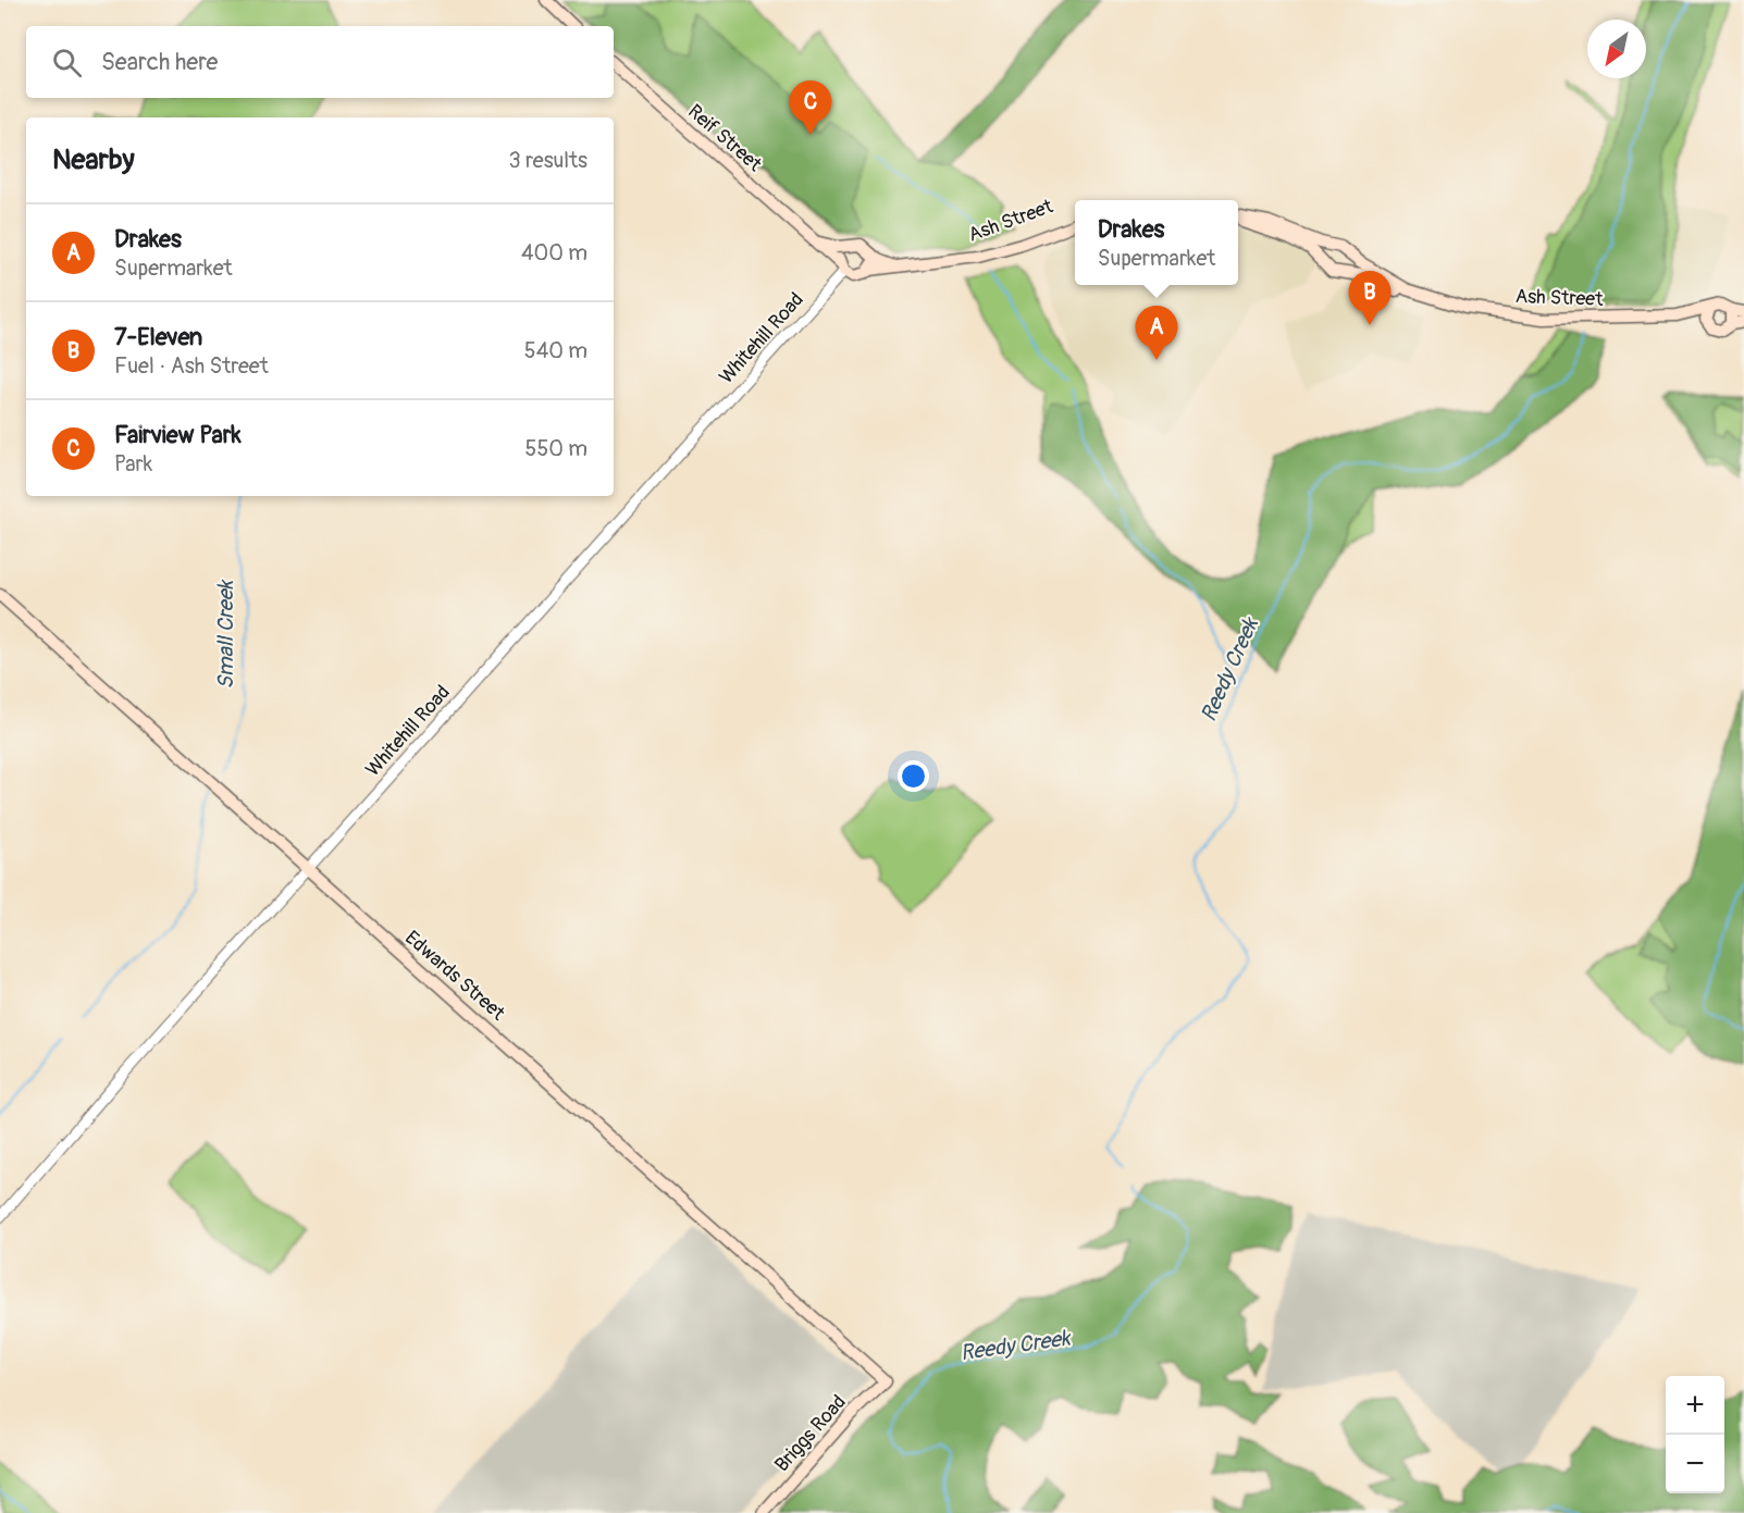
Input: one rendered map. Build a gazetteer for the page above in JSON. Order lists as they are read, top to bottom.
{
  "streets": {
    "main road": [
      "Reif Street",
      "Ash Street",
      "Edwards Street",
      "Briggs Road"
    ],
    "street": ["Whitehill Road"]
  },
  "crossings": [
    ["Reif Street", "Ash Street"],
    ["Reif Street", "Whitehill Road"],
    ["Ash Street", "Whitehill Road"],
    ["Whitehill Road", "Edwards Street"],
    ["Edwards Street", "Briggs Road"]
  ],
  "water": ["Small Creek", "Reedy Creek"],
  "north": "bottom left",
  "page": {
    "search": "Search here",
    "pins": ["C", "B", "A"],
    "heading": ["Nearby", "3 results"],
    "popup": ["Drakes", "Supermarket"],
    "list": [
      {
        "mark": "A",
        "name": "Drakes",
        "note": "Supermarket",
        "value": "400 m"
      },
      {
        "mark": "B",
        "name": "7-Eleven",
        "note": "Fuel · Ash Street",
        "value": "540 m"
      },
      {
        "mark": "C",
        "name": "Fairview Park",
        "note": "Park",
        "value": "550 m"
      }
    ],
    "map_buttons": ["+", "−"]
  }
}
